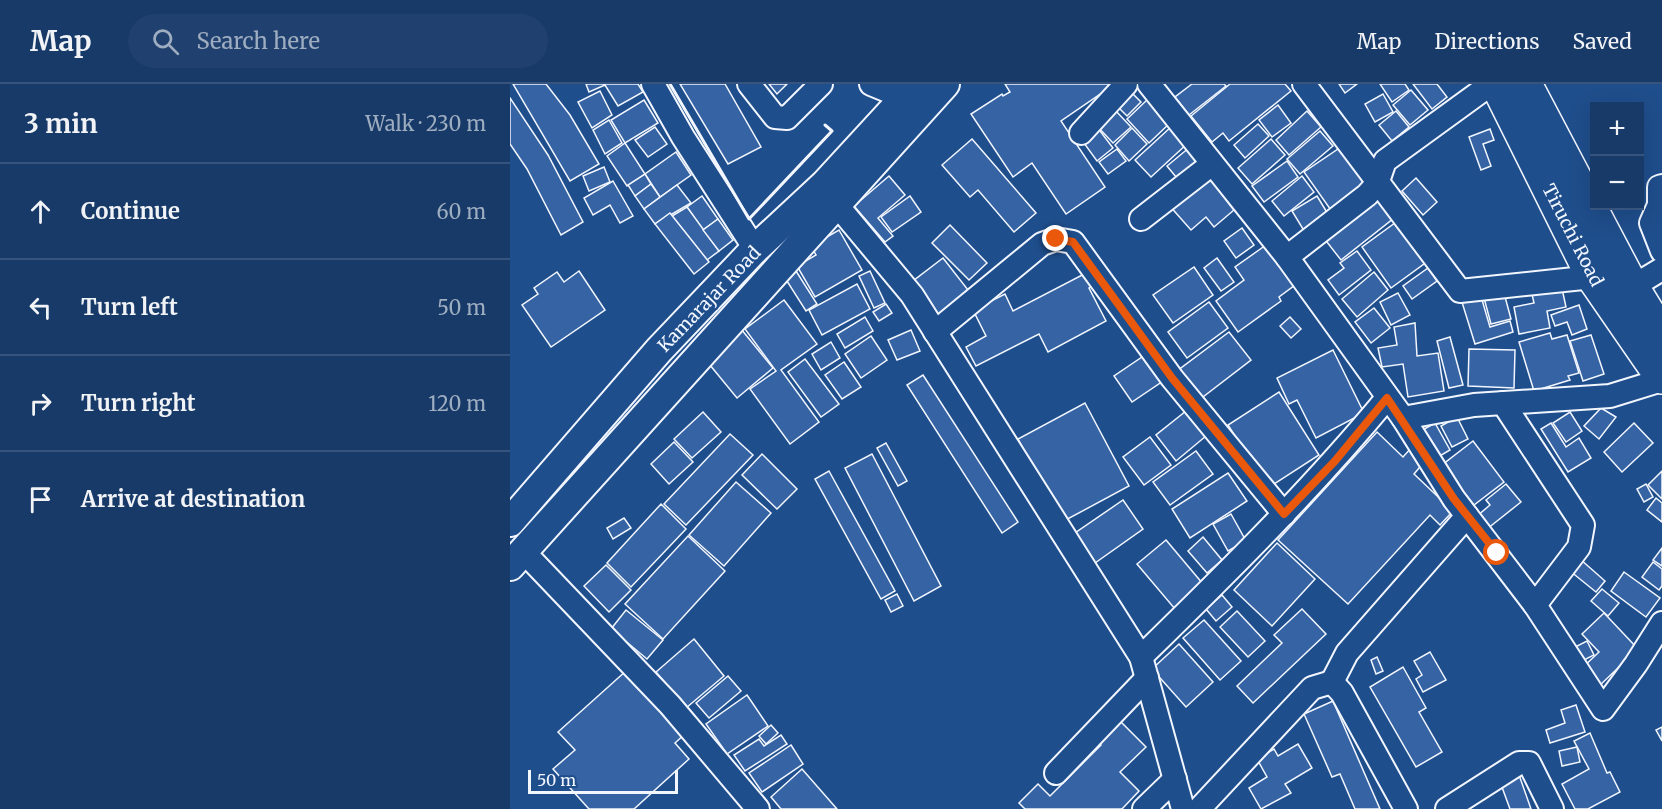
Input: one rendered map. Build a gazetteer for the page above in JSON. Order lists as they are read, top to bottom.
{
  "streets": {
    "highway": ["Tiruchi Road"],
    "main road": ["Kamarajar Road"]
  },
  "scale_bar": "50 m",
  "page": {
    "header": "Map",
    "search": "Search here",
    "nav": ["Map", "Directions", "Saved"],
    "heading": ["3 min", "Walk · 230 m"],
    "map_buttons": ["+", "−"],
    "list": [
      ["Continue", "60 m"],
      ["Turn left", "50 m"],
      ["Turn right", "120 m"],
      "Arrive at destination"
    ],
    "scale": "50 m"
  }
}
